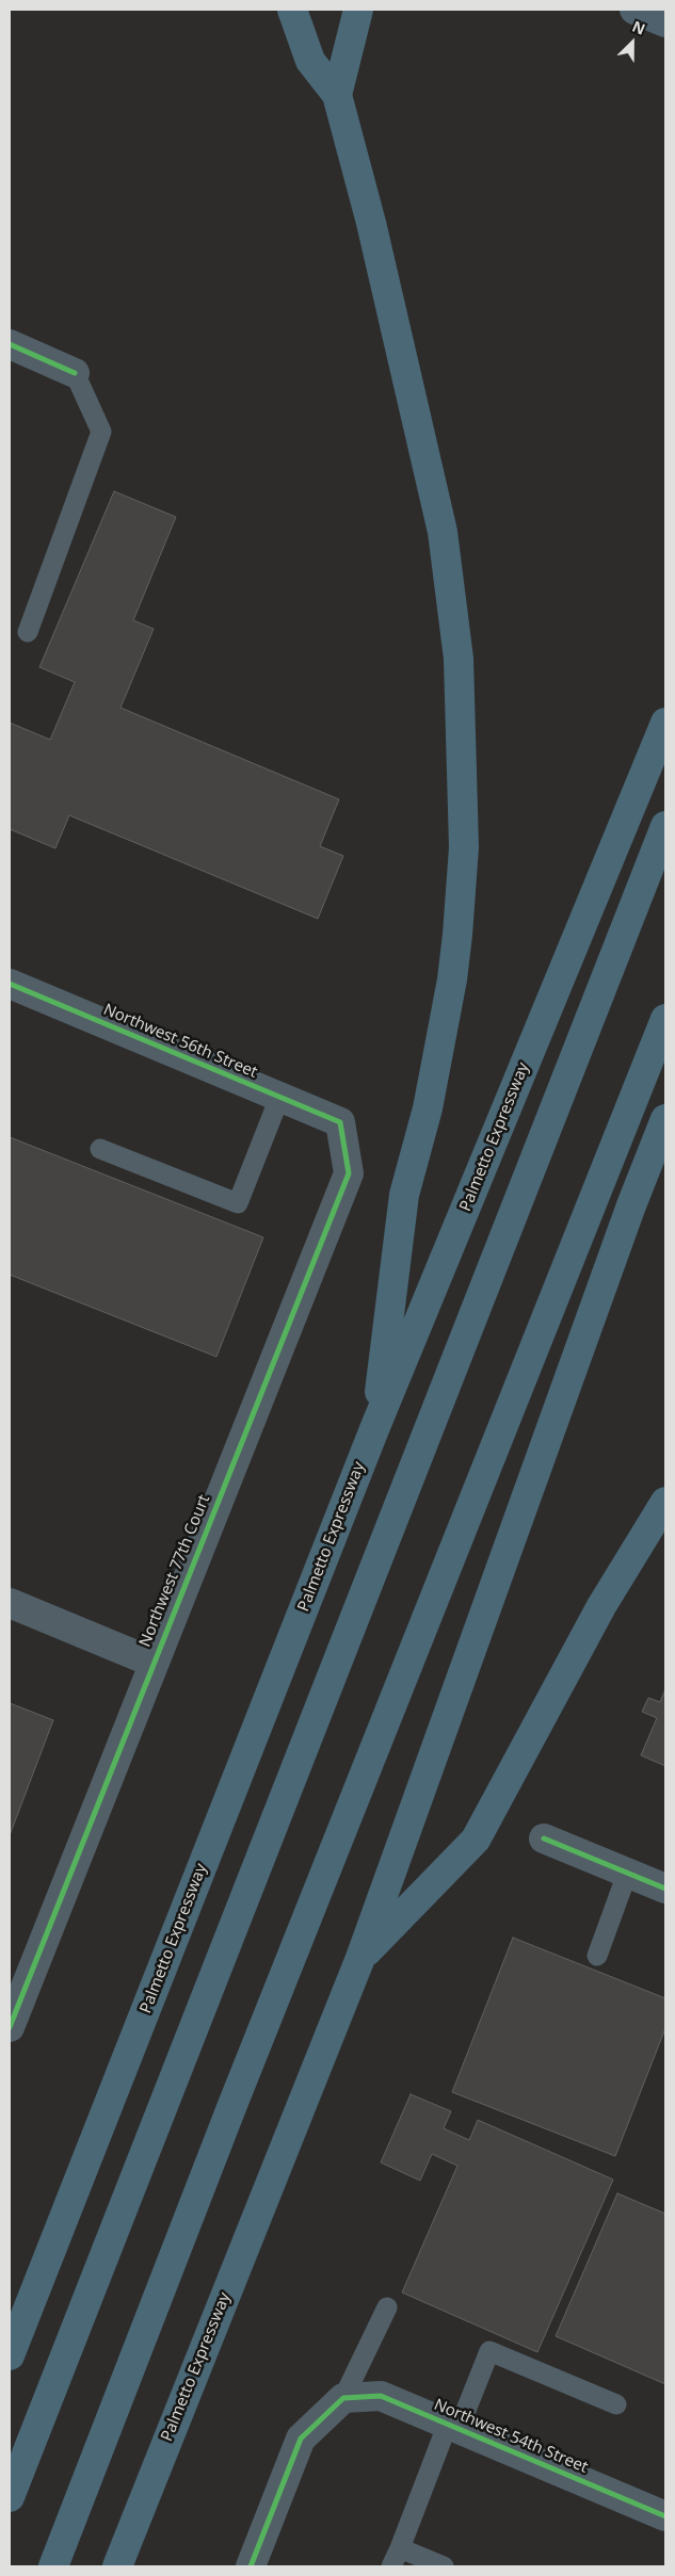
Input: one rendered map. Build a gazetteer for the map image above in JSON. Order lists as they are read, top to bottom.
{
  "streets": {
    "highway": ["Palmetto Expressway"],
    "street": ["Northwest 56th Street", "Northwest 77th Court", "Northwest 54th Street"]
  },
  "crossings": [
    ["Northwest 56th Street", "Northwest 77th Court"]
  ],
  "north": "top right"
}
